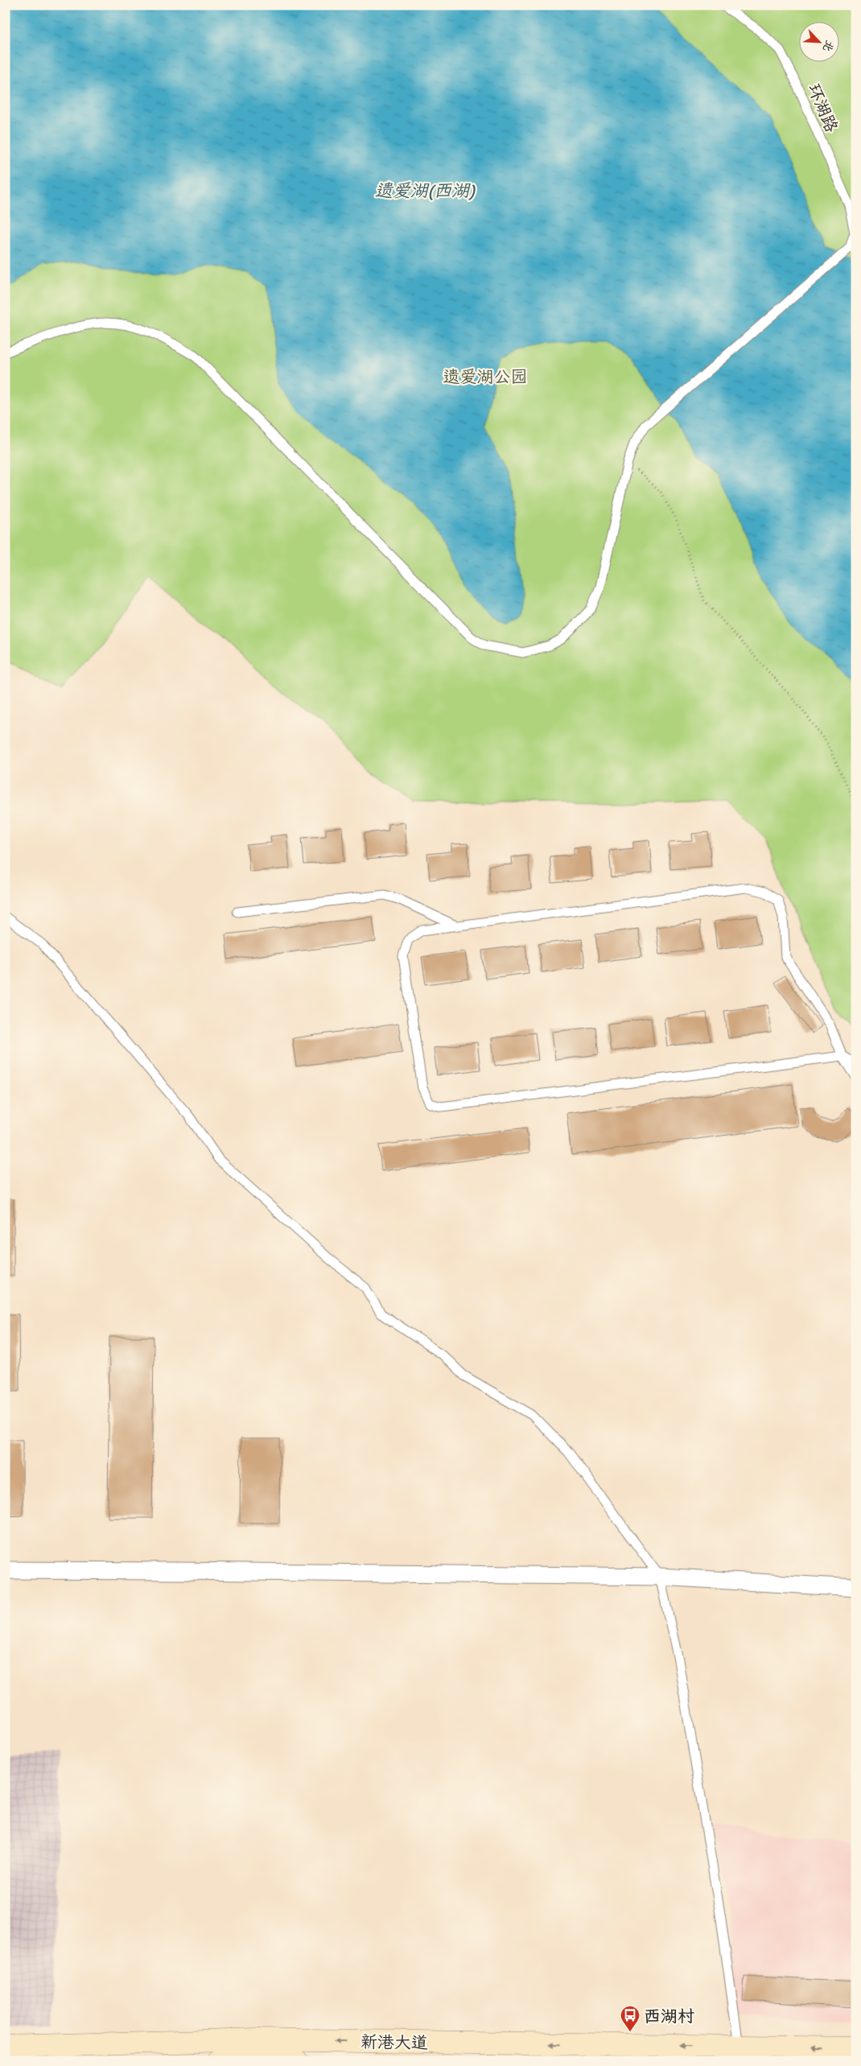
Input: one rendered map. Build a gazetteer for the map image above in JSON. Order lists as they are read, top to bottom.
{
  "streets": {
    "main road": ["新港大道"],
    "lane": ["环湖路"]
  },
  "one_way": ["新港大道"],
  "water": ["遗爱湖(西湖)"],
  "parks": ["遗爱湖公园"],
  "places": {
    "bus stop": ["西湖村"]
  },
  "north": "bottom right"
}
